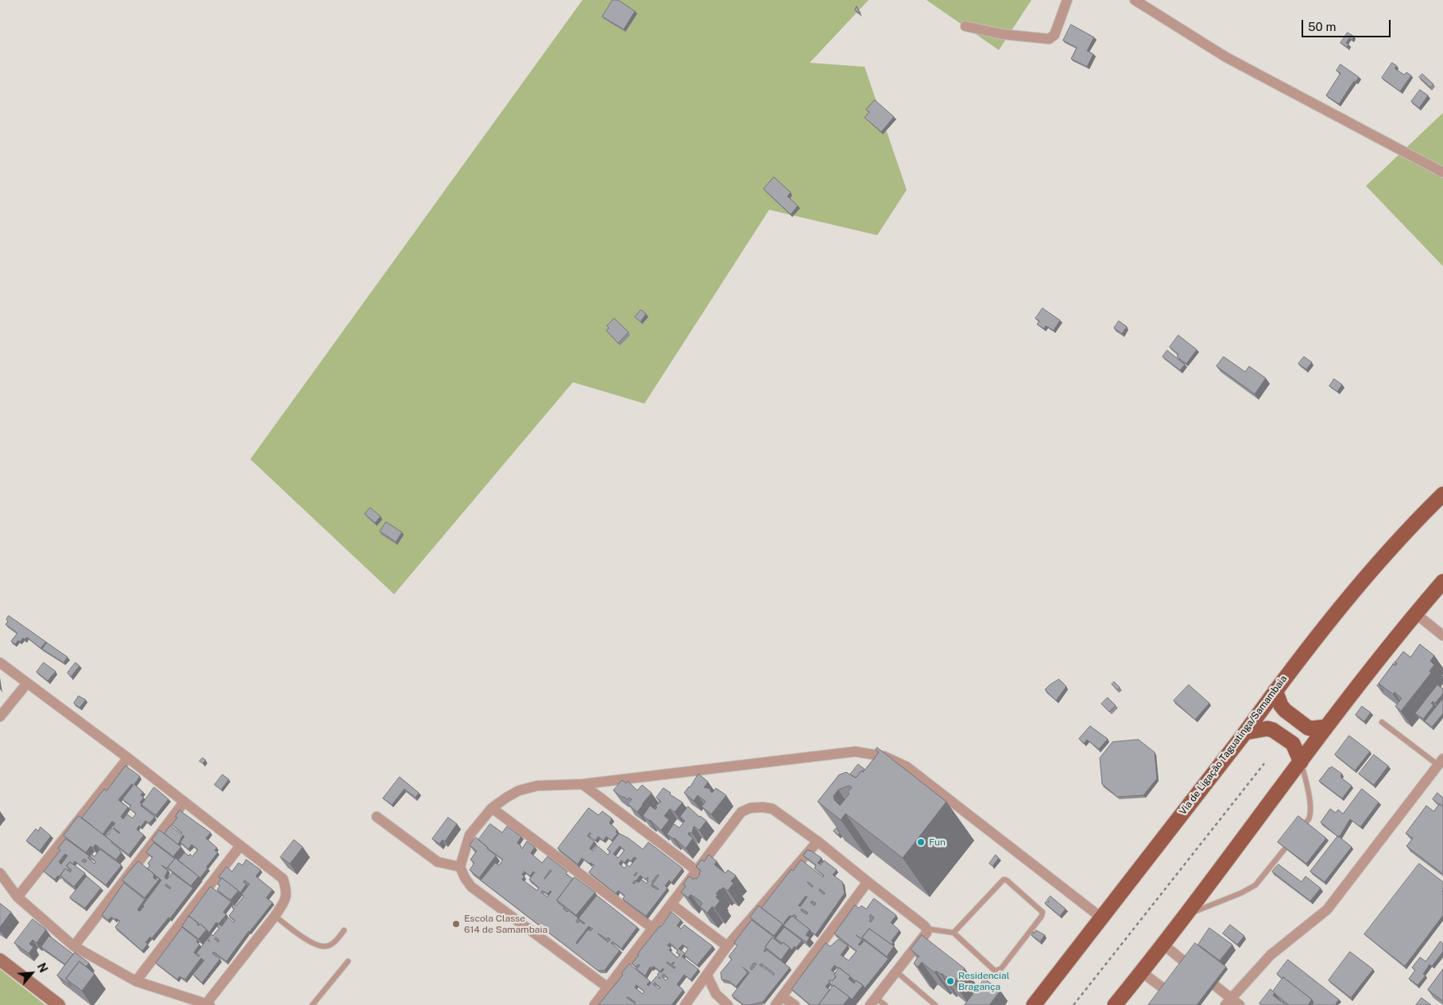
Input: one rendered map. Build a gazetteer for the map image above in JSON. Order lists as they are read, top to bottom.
{
  "streets": {
    "main road": ["Via de Ligação Taguatinga/Samambaia"]
  },
  "places": ["Fun", "Escola Classe 614 de Samambaia", "Residencial Bragança"],
  "scale_bar": "50 m",
  "north": "top right"
}
